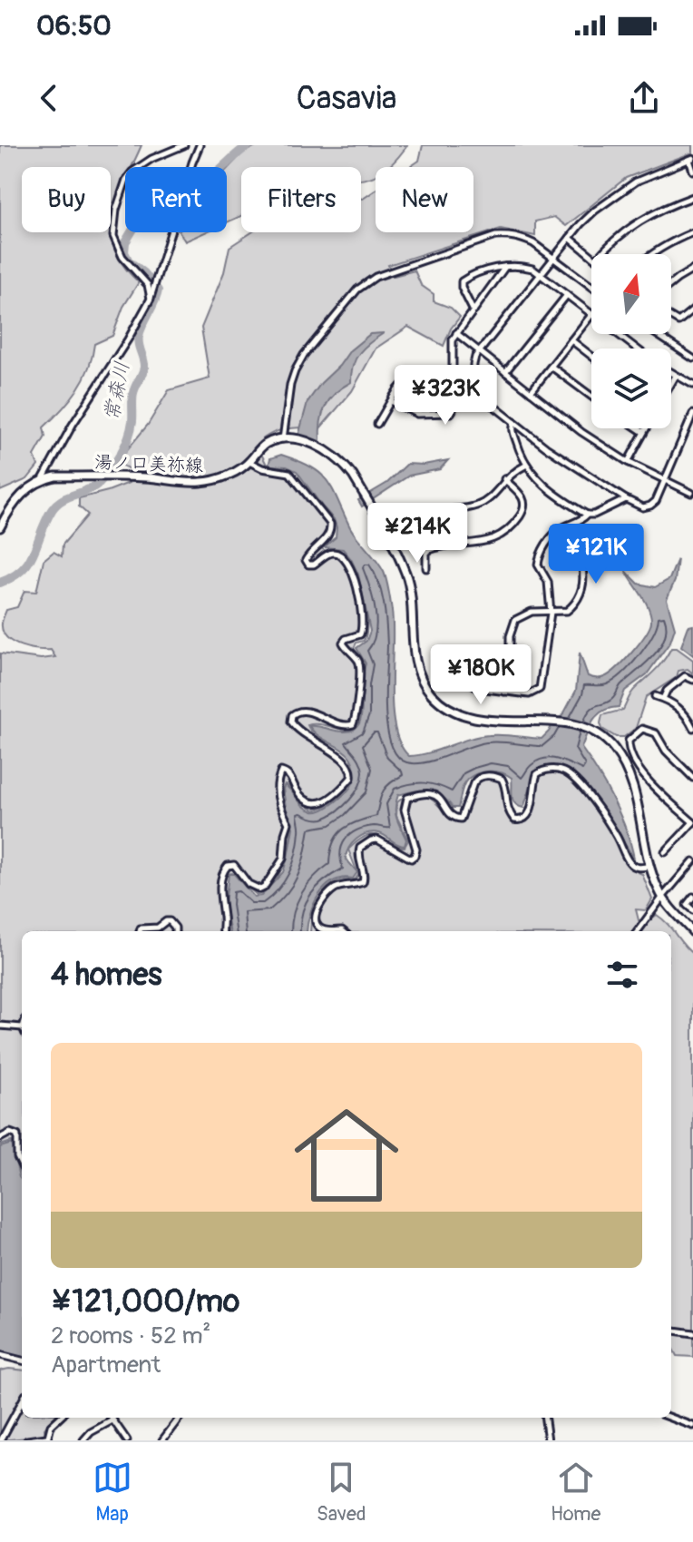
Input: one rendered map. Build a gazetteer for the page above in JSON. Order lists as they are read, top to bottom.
{
  "streets": {
    "main road": ["湯ノ口美祢線"]
  },
  "water": ["常森川"],
  "north": "top",
  "page": {
    "status": "06:50",
    "header": "Casavia",
    "chip": [
      "Buy",
      "Rent",
      "Filters",
      "New"
    ],
    "price": [
      "¥323K",
      "¥214K",
      "¥121K",
      "¥180K"
    ],
    "heading": "4 homes",
    "list": [
      {
        "name": "¥121,000/mo",
        "note": "2 rooms · 52 m² · Apartment"
      }
    ],
    "tabs": ["Map", "Saved", "Home"]
  }
}
